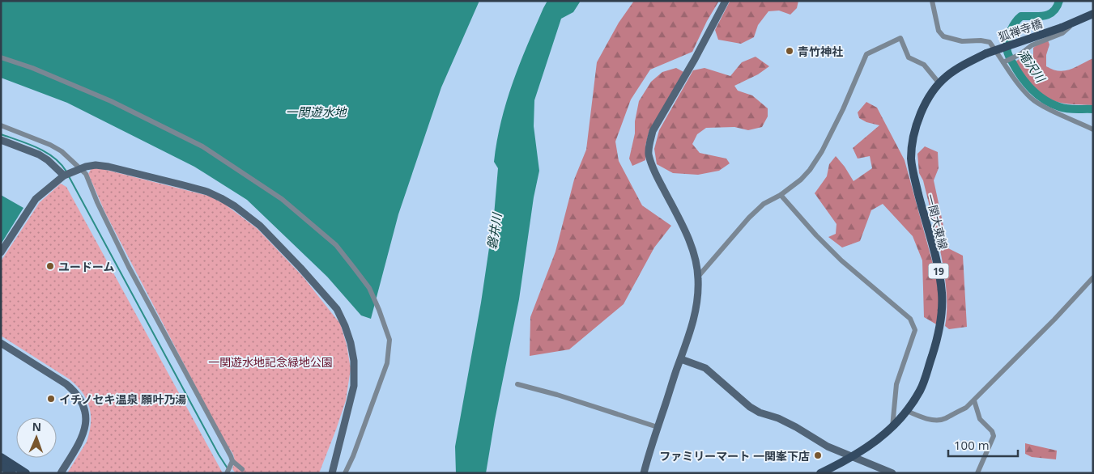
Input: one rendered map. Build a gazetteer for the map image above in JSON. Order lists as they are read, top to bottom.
{
  "streets": {
    "main road": ["狐禅寺橋", "一関大東線", "19"]
  },
  "crossings": [
    ["狐禅寺橋", "一関大東線"],
    ["狐禅寺橋", "19"]
  ],
  "water": ["滝沢川", "一関遊水地", "磐井川"],
  "parks": ["一関遊水地記念緑地公園"],
  "places": [
    "青竹神社",
    "ユードーム",
    "イチノセキ温泉 願叶乃湯",
    "ファミリーマート 一関峯下店"
  ],
  "scale_bar": "100 m",
  "north": "top"
}
